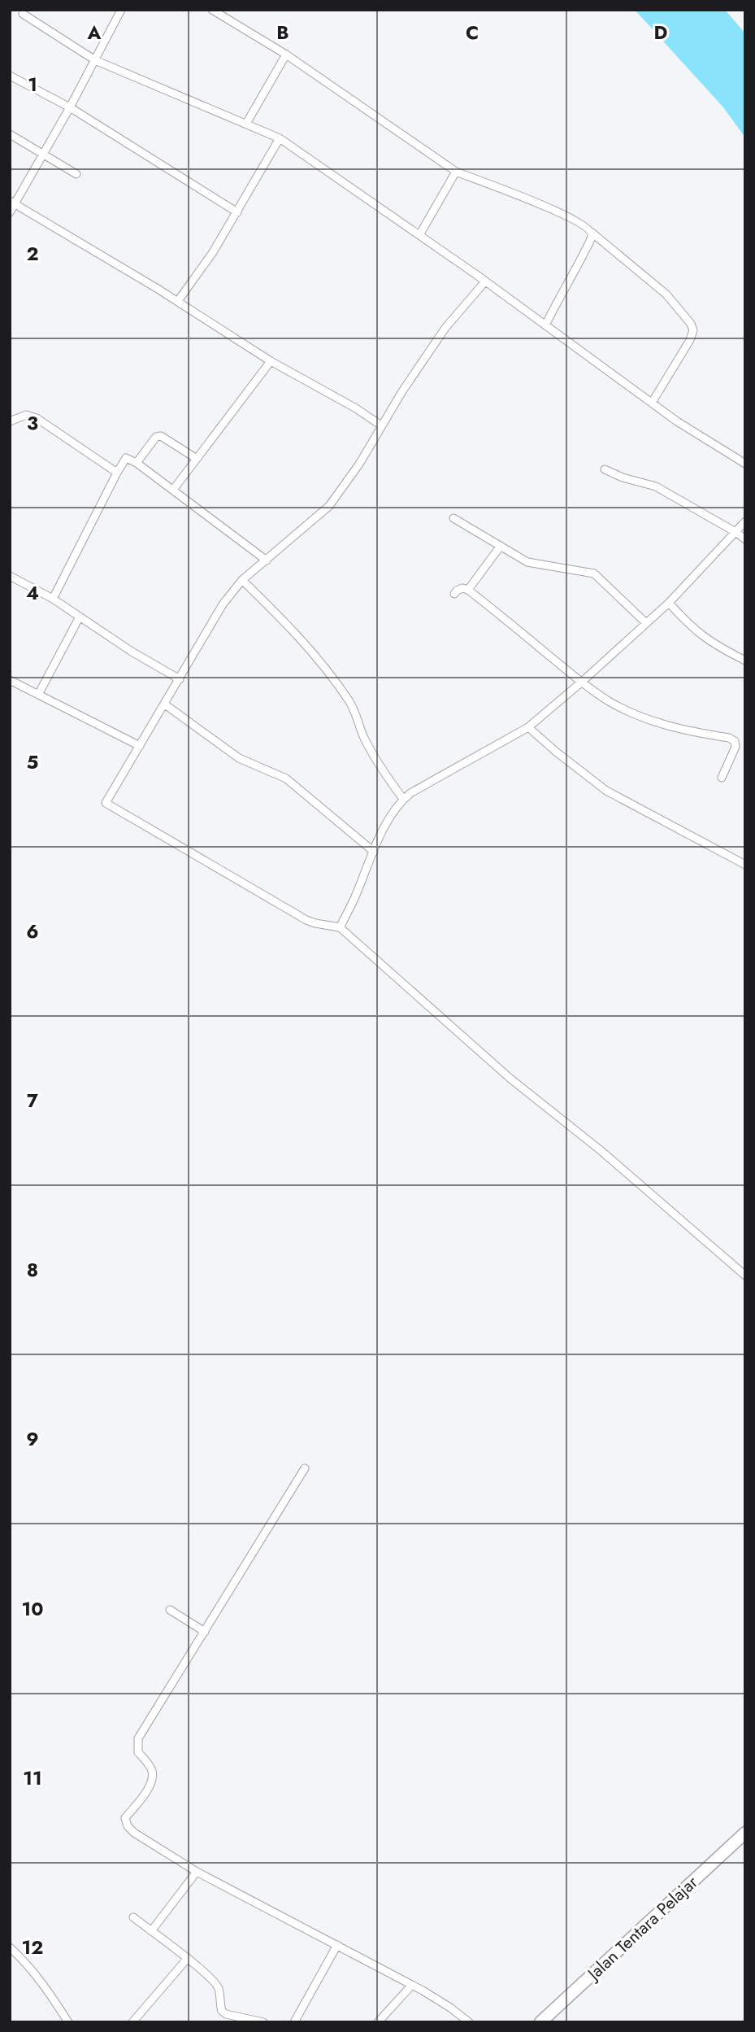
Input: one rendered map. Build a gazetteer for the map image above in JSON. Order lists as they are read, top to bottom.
{
  "streets": {
    "main road": ["Jalan Tentara Pelajar"]
  },
  "grid": {
    "columns": [
      "A",
      "B",
      "C",
      "D"
    ],
    "rows": [
      "1",
      "2",
      "3",
      "4",
      "5",
      "6",
      "7",
      "8",
      "9",
      "10",
      "11",
      "12"
    ]
  }
}
